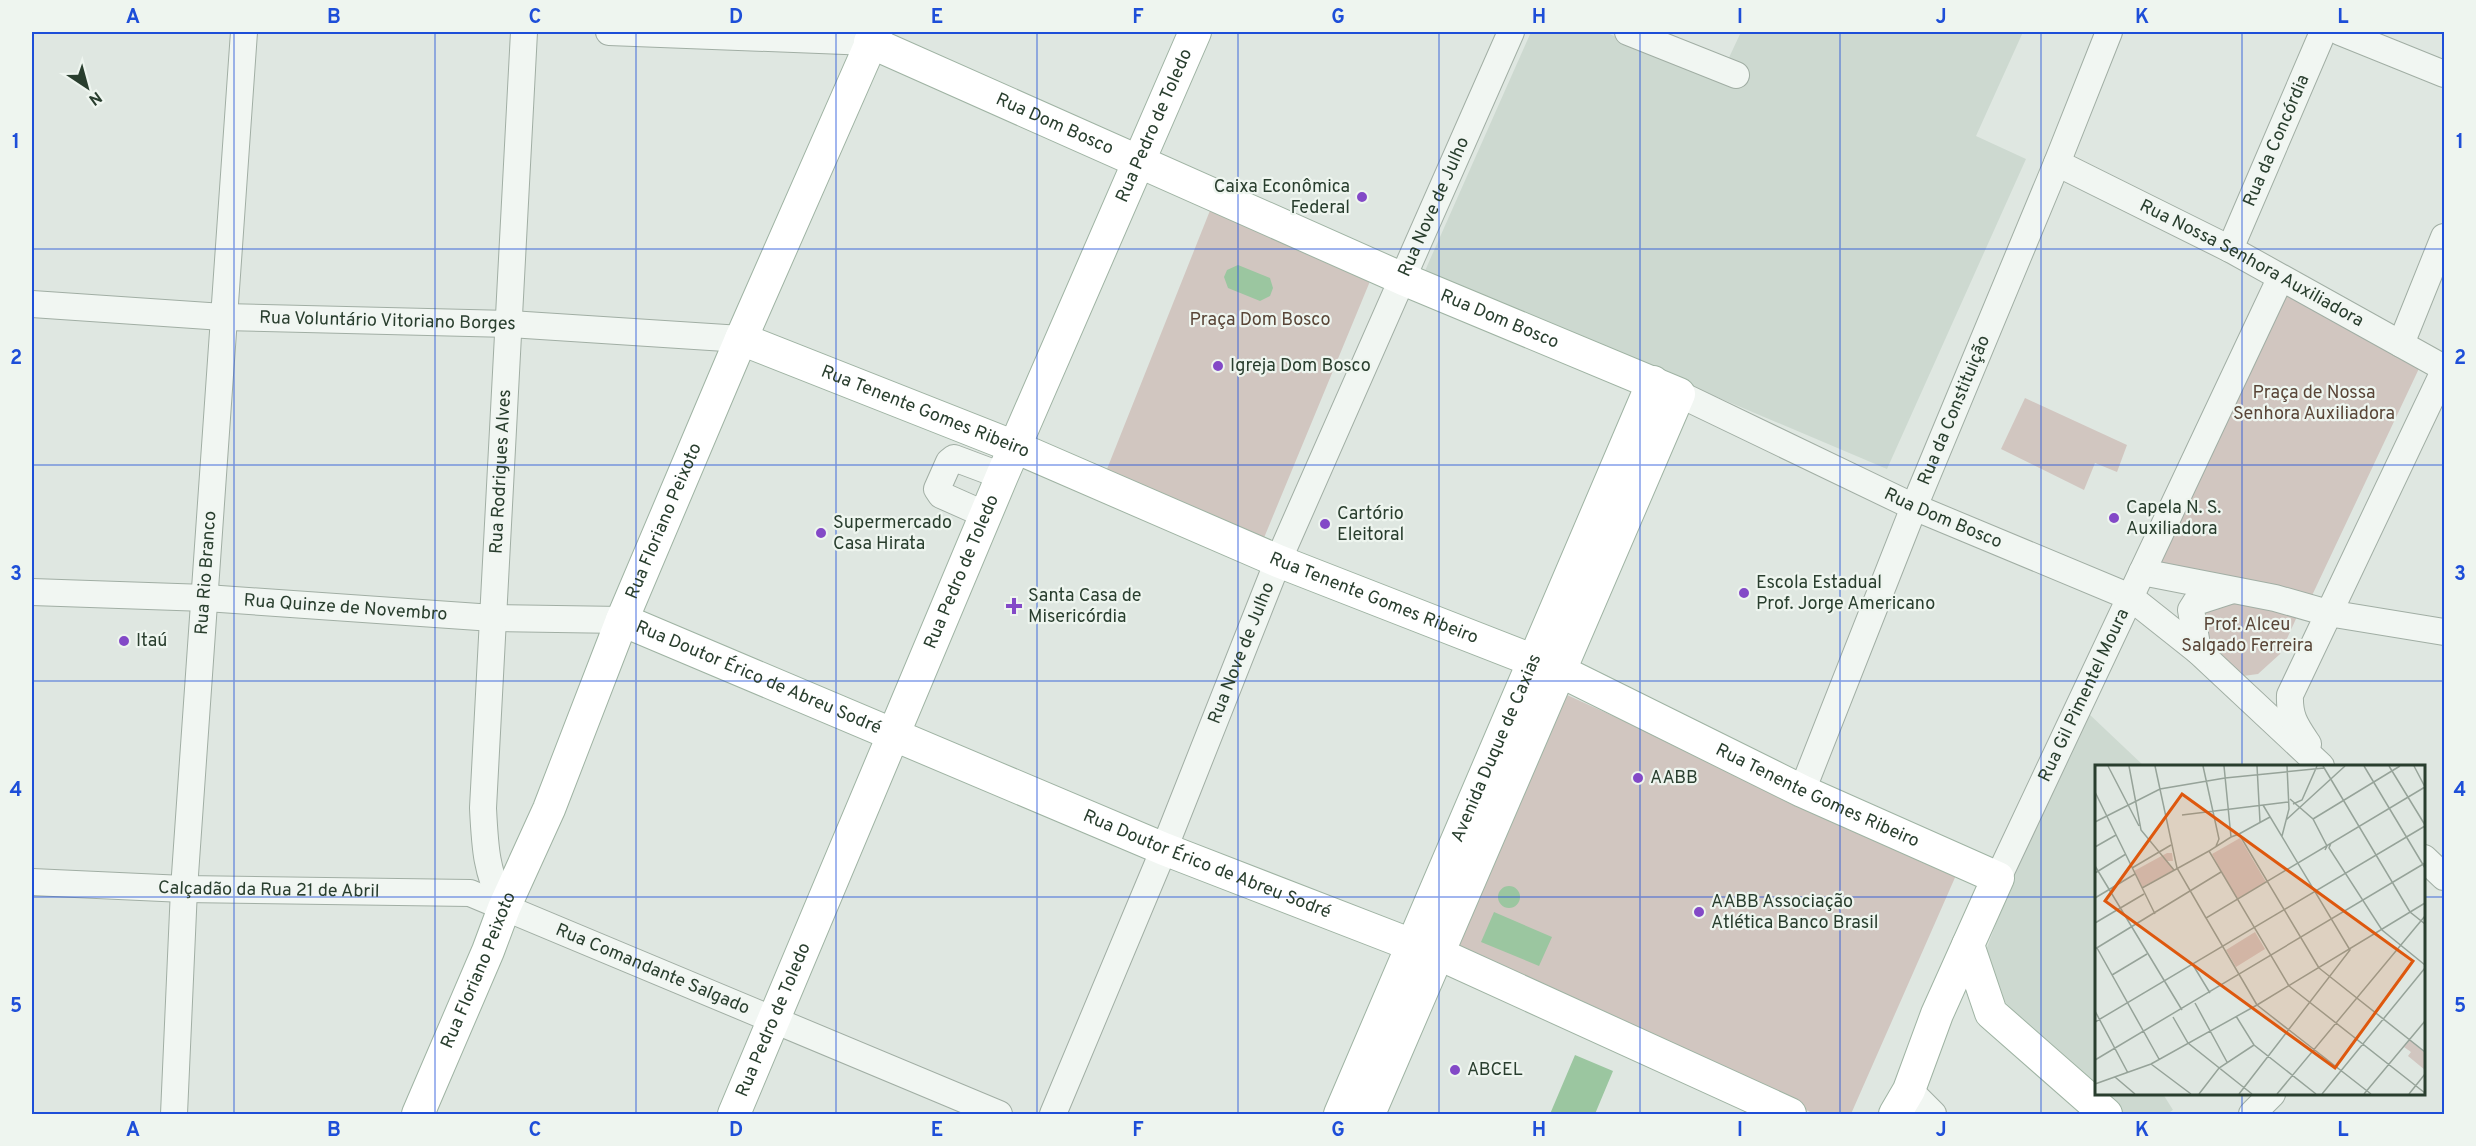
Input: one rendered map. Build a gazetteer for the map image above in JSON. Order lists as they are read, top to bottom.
{
  "streets": {
    "main road": [
      "Rua Dom Bosco",
      "Rua Pedro de Toledo",
      "Rua Tenente Gomes Ribeiro",
      "Rua Floriano Peixoto",
      "Rua Doutor Érico de Abreu Sodré",
      "Rua Gil Pimentel Moura",
      "Avenida Duque de Caxias"
    ],
    "street": [
      "Rua da Concórdia",
      "Rua Nove de Julho",
      "Rua Nossa Senhora Auxiliadora",
      "Rua Voluntário Vitoriano Borges",
      "Rua da Constituição",
      "Rua Rodrigues Alves",
      "Rua Rio Branco",
      "Rua Quinze de Novembro",
      "Calçadão da Rua 21 de Abril",
      "Rua Comandante Salgado"
    ]
  },
  "crossings": [
    ["Rua Dom Bosco", "Rua Pedro de Toledo"],
    ["Rua Dom Bosco", "Rua Nove de Julho"],
    ["Rua Dom Bosco", "Rua da Constituição"],
    ["Rua Dom Bosco", "Rua Floriano Peixoto"],
    ["Rua Dom Bosco", "Rua Gil Pimentel Moura"],
    ["Rua Dom Bosco", "Avenida Duque de Caxias"],
    ["Rua Pedro de Toledo", "Rua Tenente Gomes Ribeiro"],
    ["Rua Pedro de Toledo", "Rua Doutor Érico de Abreu Sodré"],
    ["Rua Pedro de Toledo", "Rua Comandante Salgado"],
    ["Rua da Concórdia", "Rua Nossa Senhora Auxiliadora"],
    ["Rua Nove de Julho", "Rua Tenente Gomes Ribeiro"],
    ["Rua Nove de Julho", "Rua Doutor Érico de Abreu Sodré"],
    ["Rua Nossa Senhora Auxiliadora", "Rua da Constituição"],
    ["Rua Nossa Senhora Auxiliadora", "Rua Gil Pimentel Moura"],
    ["Rua Voluntário Vitoriano Borges", "Rua Tenente Gomes Ribeiro"],
    ["Rua Voluntário Vitoriano Borges", "Rua Rodrigues Alves"],
    ["Rua Voluntário Vitoriano Borges", "Rua Floriano Peixoto"],
    ["Rua Voluntário Vitoriano Borges", "Rua Rio Branco"],
    ["Rua da Constituição", "Rua Tenente Gomes Ribeiro"],
    ["Rua Tenente Gomes Ribeiro", "Rua Floriano Peixoto"],
    ["Rua Tenente Gomes Ribeiro", "Rua Gil Pimentel Moura"],
    ["Rua Tenente Gomes Ribeiro", "Avenida Duque de Caxias"],
    ["Rua Rodrigues Alves", "Rua Floriano Peixoto"],
    ["Rua Rodrigues Alves", "Rua Quinze de Novembro"],
    ["Rua Rodrigues Alves", "Calçadão da Rua 21 de Abril"],
    ["Rua Rodrigues Alves", "Rua Comandante Salgado"],
    ["Rua Floriano Peixoto", "Rua Quinze de Novembro"],
    ["Rua Floriano Peixoto", "Rua Doutor Érico de Abreu Sodré"],
    ["Rua Floriano Peixoto", "Calçadão da Rua 21 de Abril"],
    ["Rua Floriano Peixoto", "Rua Comandante Salgado"],
    ["Rua Rio Branco", "Rua Quinze de Novembro"],
    ["Rua Rio Branco", "Calçadão da Rua 21 de Abril"],
    ["Rua Quinze de Novembro", "Rua Doutor Érico de Abreu Sodré"],
    ["Rua Doutor Érico de Abreu Sodré", "Avenida Duque de Caxias"],
    ["Calçadão da Rua 21 de Abril", "Rua Comandante Salgado"]
  ],
  "parks": ["Praça Dom Bosco", "Praça de Nossa Senhora Auxiliadora", "Prof. Alceu Salgado Ferreira"],
  "places": {
    "other": [
      "Caixa Econômica Federal",
      "Igreja Dom Bosco",
      "Capela N. S. Auxiliadora",
      "Cartório Eleitoral",
      "Supermercado Casa Hirata",
      "Escola Estadual Prof. Jorge Americano",
      "Itaú",
      "AABB",
      "AABB Associação Atlética Banco Brasil",
      "ABCEL"
    ],
    "health": ["Santa Casa de Misericórdia"]
  },
  "north": "bottom right",
  "grid": {
    "columns": [
      "A",
      "B",
      "C",
      "D",
      "E",
      "F",
      "G",
      "H",
      "I",
      "J",
      "K",
      "L"
    ],
    "rows": [
      "1",
      "2",
      "3",
      "4",
      "5"
    ]
  }
}
